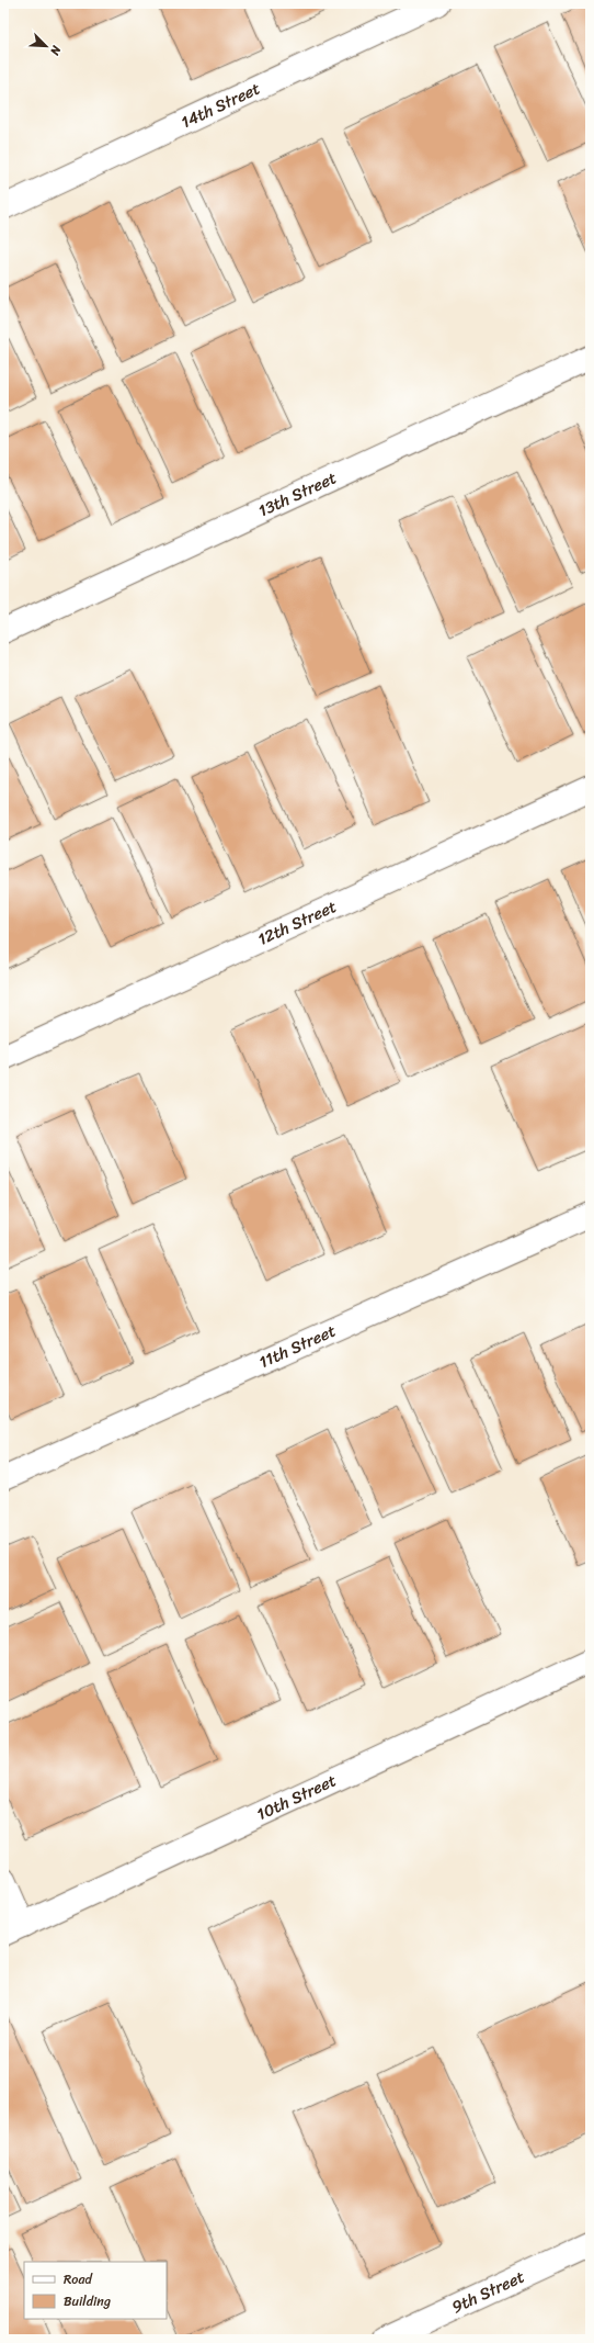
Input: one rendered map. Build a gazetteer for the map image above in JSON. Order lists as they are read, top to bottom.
{
  "streets": {
    "street": [
      "14th Street",
      "13th Street",
      "12th Street",
      "11th Street",
      "10th Street",
      "9th Street"
    ]
  },
  "legend": ["Road", "Building"],
  "north": "bottom right"
}
